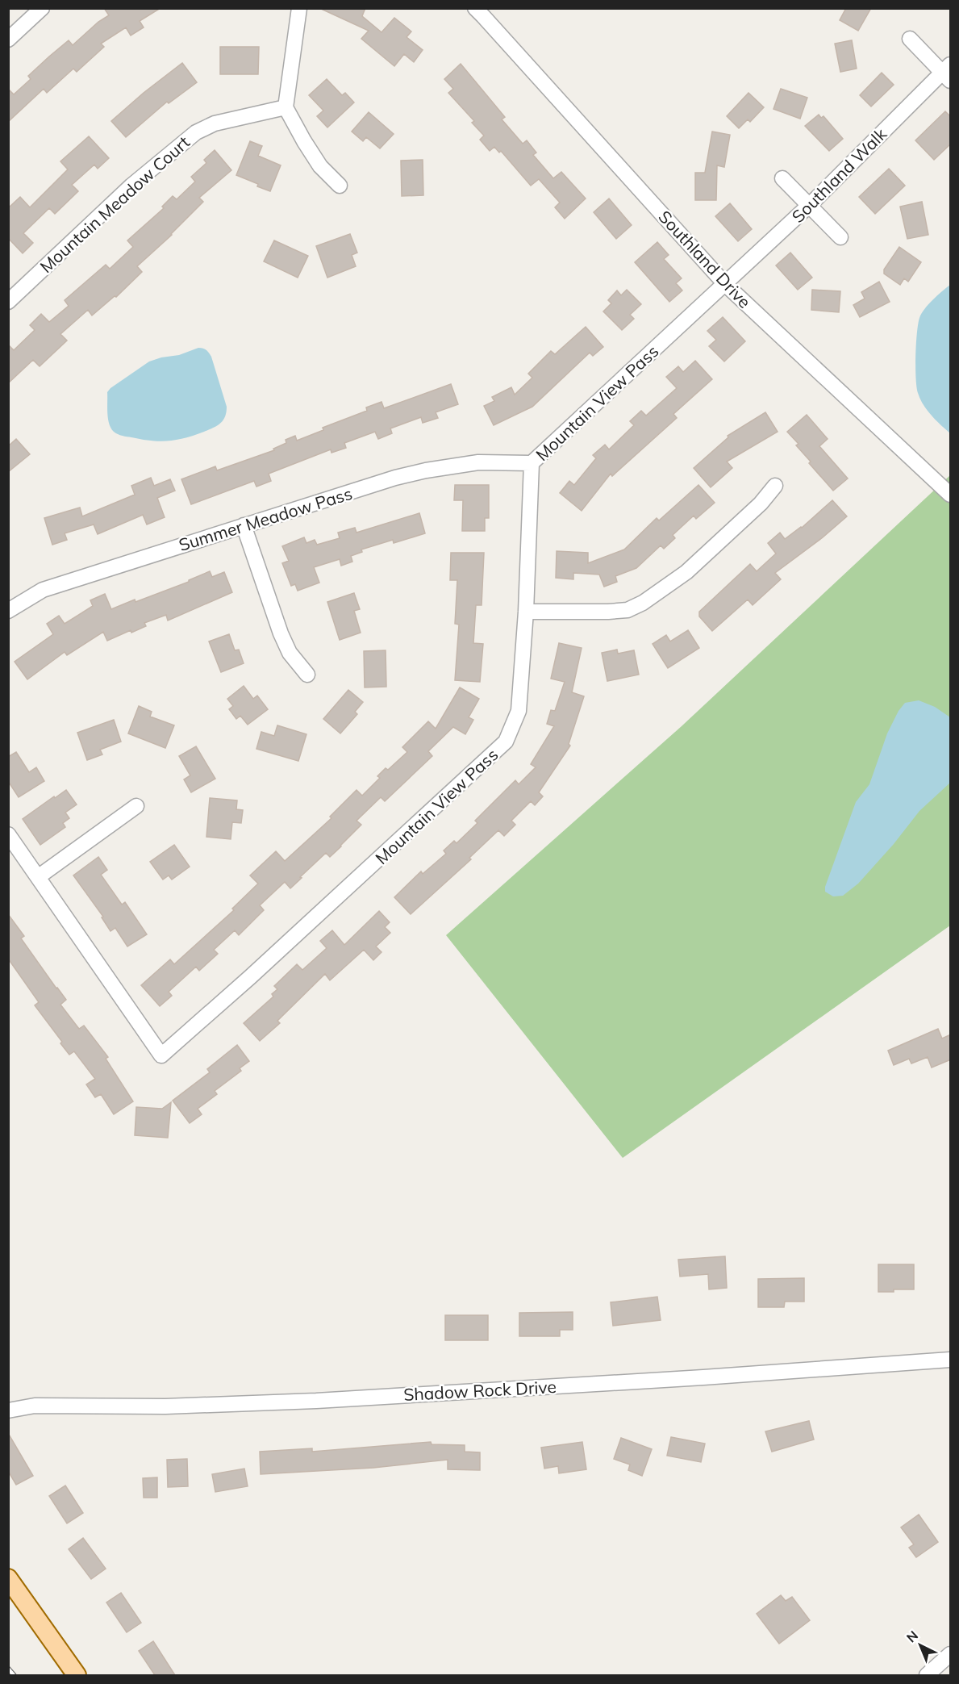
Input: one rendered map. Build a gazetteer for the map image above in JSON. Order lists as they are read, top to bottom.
{
  "streets": {
    "street": [
      "Southland Walk",
      "Mountain Meadow Court",
      "Southland Drive",
      "Mountain View Pass",
      "Summer Meadow Pass",
      "Shadow Rock Drive"
    ]
  },
  "crossings": [
    ["Southland Walk", "Southland Drive"],
    ["Southland Walk", "Mountain View Pass"],
    ["Southland Drive", "Mountain View Pass"],
    ["Mountain View Pass", "Summer Meadow Pass"]
  ],
  "north": "top left"
}
